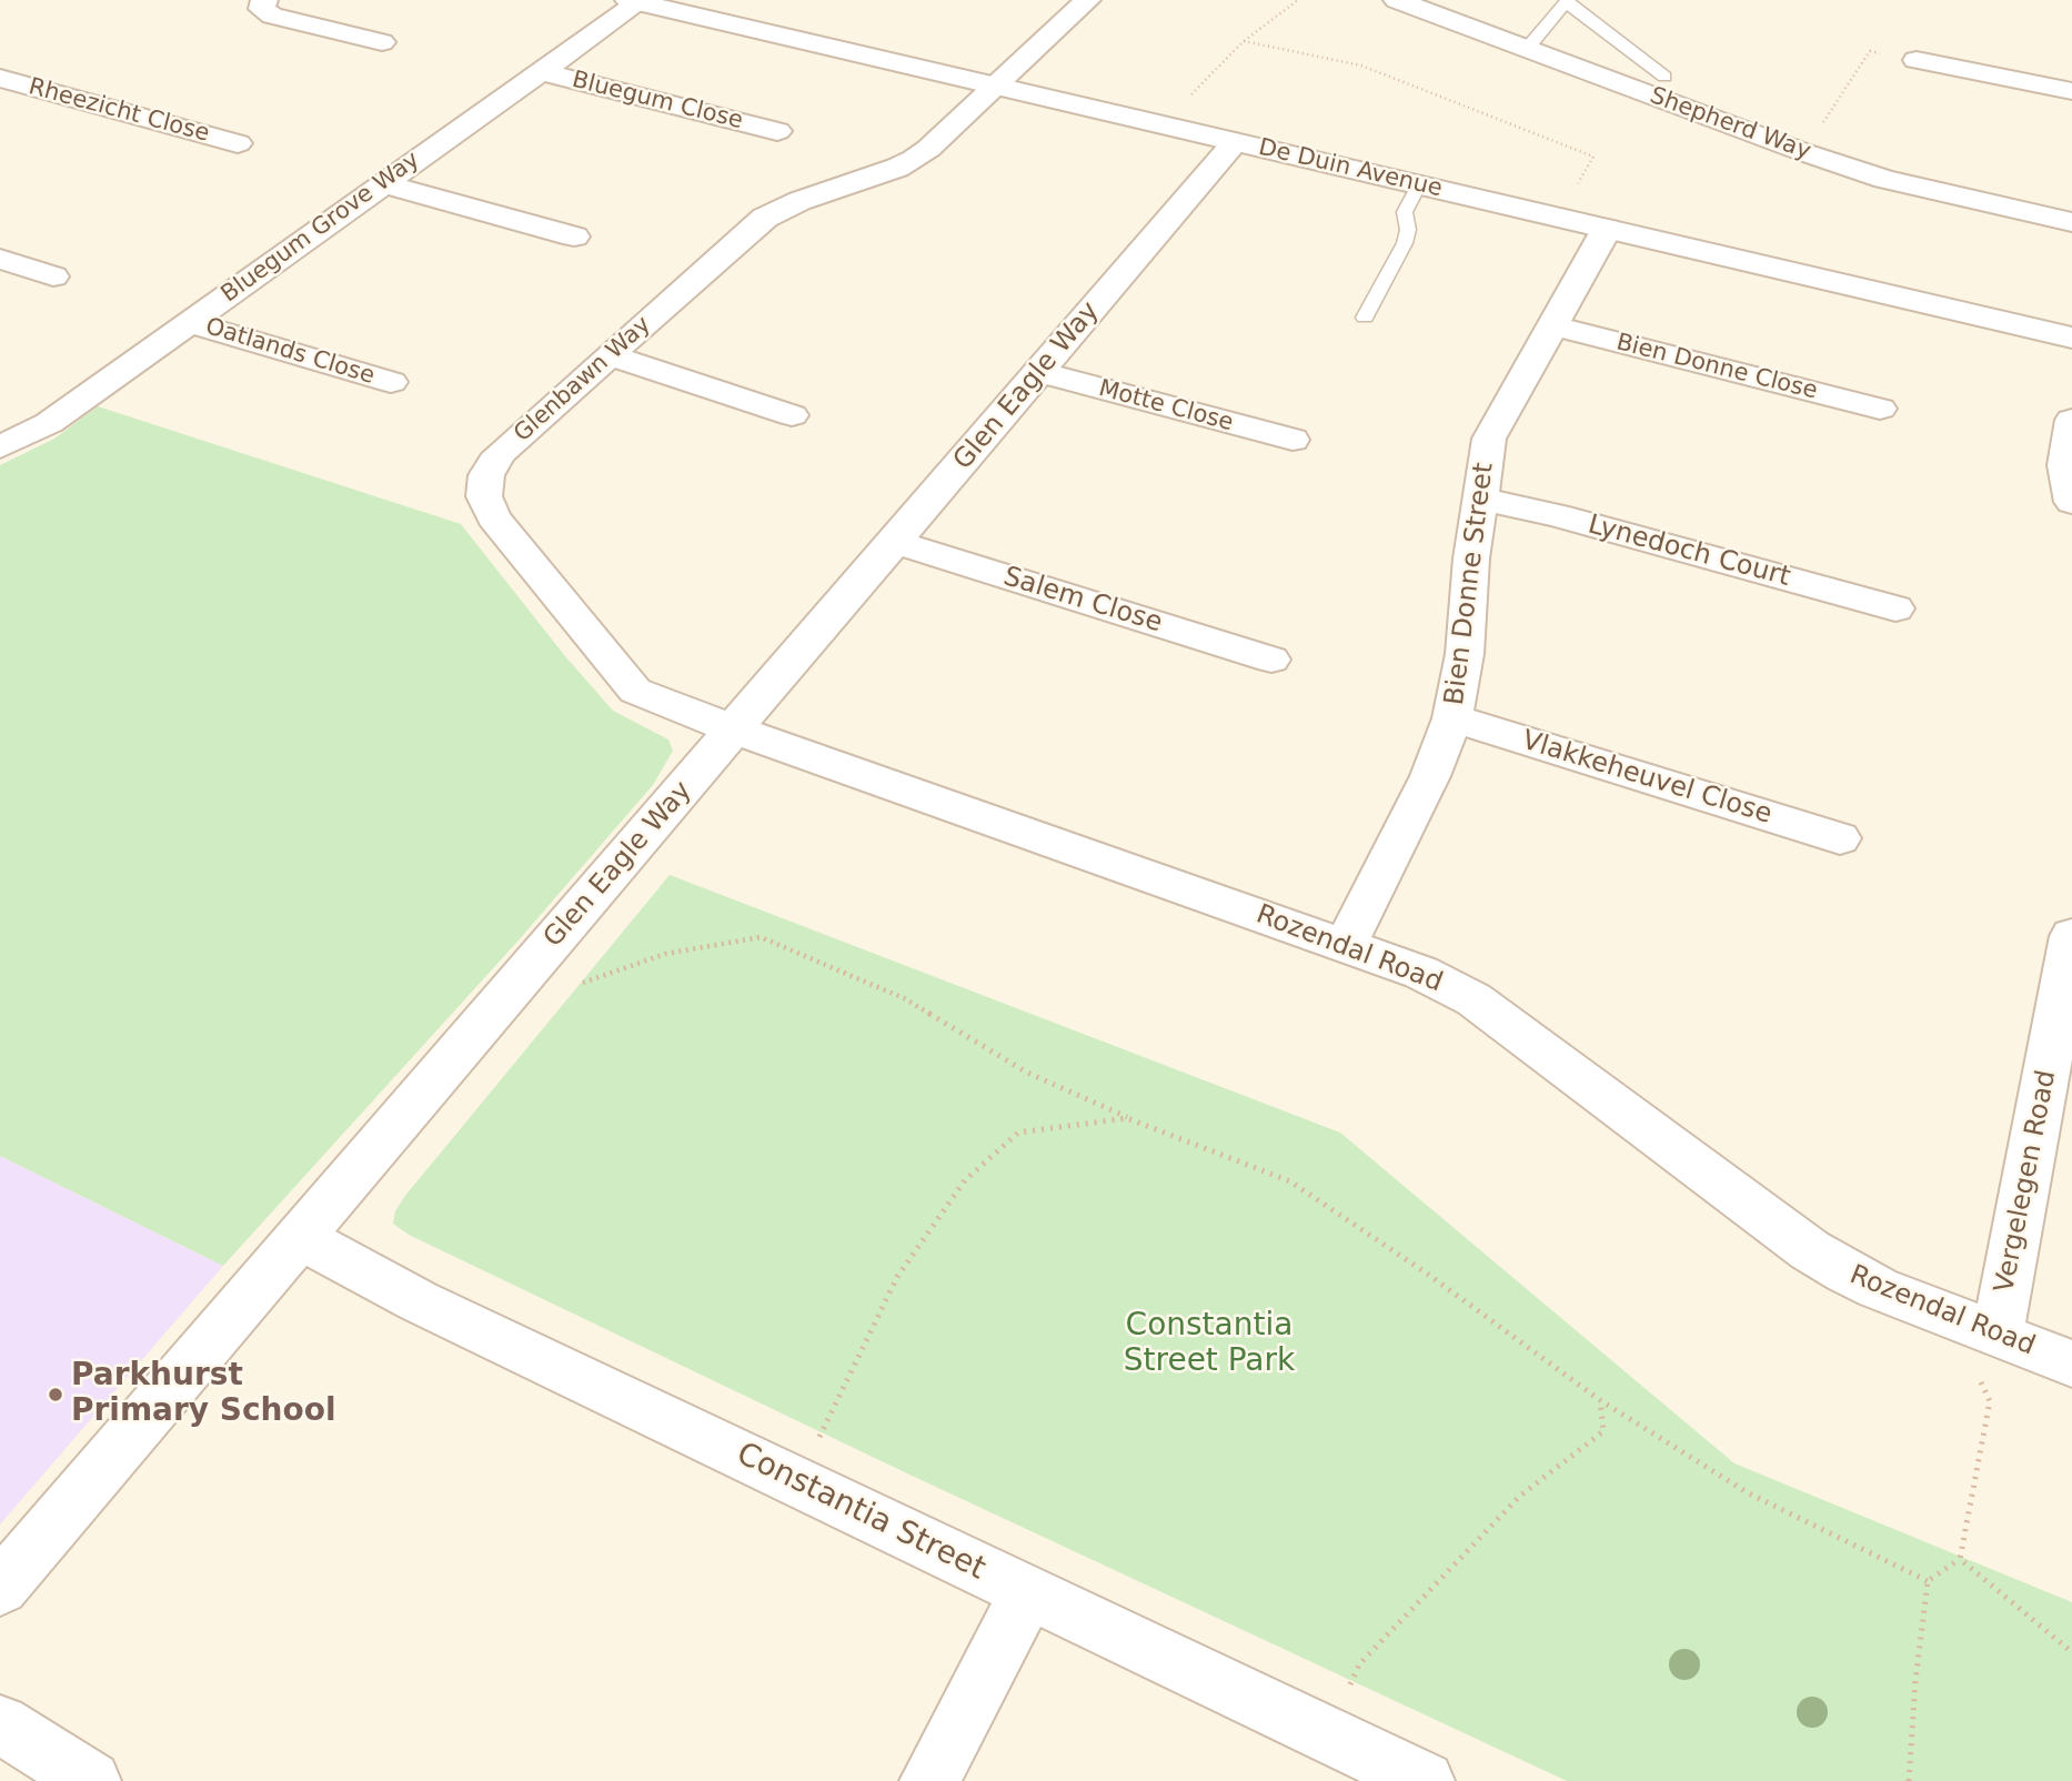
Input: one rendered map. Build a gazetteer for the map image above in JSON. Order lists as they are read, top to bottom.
{
  "streets": {
    "street": [
      "Bluegum Close",
      "Rheezicht Close",
      "Shepherd Way",
      "De Duin Avenue",
      "Bluegum Grove Way",
      "Oatlands Close",
      "Bien Donne Close",
      "Glenbawn Way",
      "Glen Eagle Way",
      "Motte Close",
      "Lynedoch Court",
      "Bien Donne Street",
      "Salem Close",
      "Vlakkeheuvel Close",
      "Rozendal Road",
      "Vergelegen Road",
      "Constantia Street"
    ]
  },
  "crossings": [
    ["Bluegum Close", "Bluegum Grove Way"],
    ["De Duin Avenue", "Bluegum Grove Way"],
    ["De Duin Avenue", "Glenbawn Way"],
    ["De Duin Avenue", "Glen Eagle Way"],
    ["De Duin Avenue", "Bien Donne Street"],
    ["Bluegum Grove Way", "Oatlands Close"],
    ["Bien Donne Close", "Bien Donne Street"],
    ["Glenbawn Way", "Glen Eagle Way"],
    ["Glenbawn Way", "Rozendal Road"],
    ["Glen Eagle Way", "Motte Close"],
    ["Glen Eagle Way", "Salem Close"],
    ["Glen Eagle Way", "Rozendal Road"],
    ["Glen Eagle Way", "Constantia Street"],
    ["Lynedoch Court", "Bien Donne Street"],
    ["Bien Donne Street", "Vlakkeheuvel Close"],
    ["Bien Donne Street", "Rozendal Road"],
    ["Rozendal Road", "Vergelegen Road"]
  ],
  "parks": ["Constantia Street Park"],
  "places": ["Parkhurst Primary School"]
}
